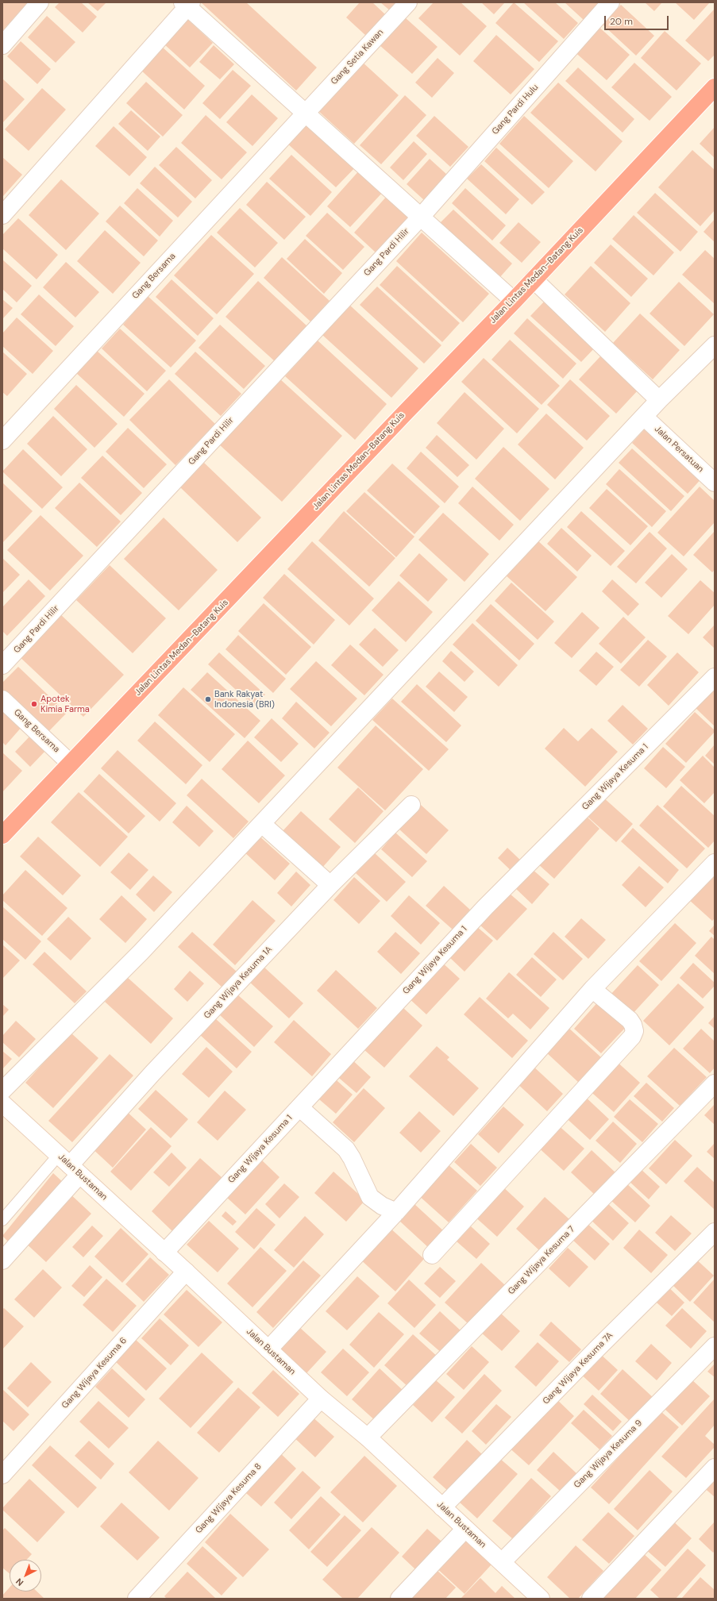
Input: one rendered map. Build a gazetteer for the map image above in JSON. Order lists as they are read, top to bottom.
{
  "streets": {
    "highway": ["Jalan Lintas Medan–Batang Kuis"],
    "street": [
      "Gang Setia Kawan",
      "Gang Pardi Hulu",
      "Gang Pardi Hilir",
      "Gang Bersama",
      "Jalan Persatuan",
      "Gang Wijaya Kesuma 1",
      "Gang Wijaya Kesuma 1A",
      "Jalan Bustaman",
      "Gang Wijaya Kesuma 7",
      "Gang Wijaya Kesuma 7A",
      "Gang Wijaya Kesuma 6",
      "Gang Wijaya Kesuma 9",
      "Gang Wijaya Kesuma 8"
    ]
  },
  "crossings": [
    ["Gang Setia Kawan", "Gang Bersama"],
    ["Gang Pardi Hulu", "Gang Pardi Hilir"],
    ["Jalan Lintas Medan–Batang Kuis", "Gang Bersama"],
    ["Gang Wijaya Kesuma 1", "Jalan Bustaman"],
    ["Gang Wijaya Kesuma 1A", "Jalan Bustaman"],
    ["Jalan Bustaman", "Gang Wijaya Kesuma 7"],
    ["Jalan Bustaman", "Gang Wijaya Kesuma 7A"],
    ["Jalan Bustaman", "Gang Wijaya Kesuma 6"],
    ["Jalan Bustaman", "Gang Wijaya Kesuma 9"],
    ["Jalan Bustaman", "Gang Wijaya Kesuma 8"]
  ],
  "places": ["Bank Rakyat Indonesia (BRI)", "Apotek Kimia Farma"],
  "scale_bar": "20 m",
  "north": "bottom left"
}
